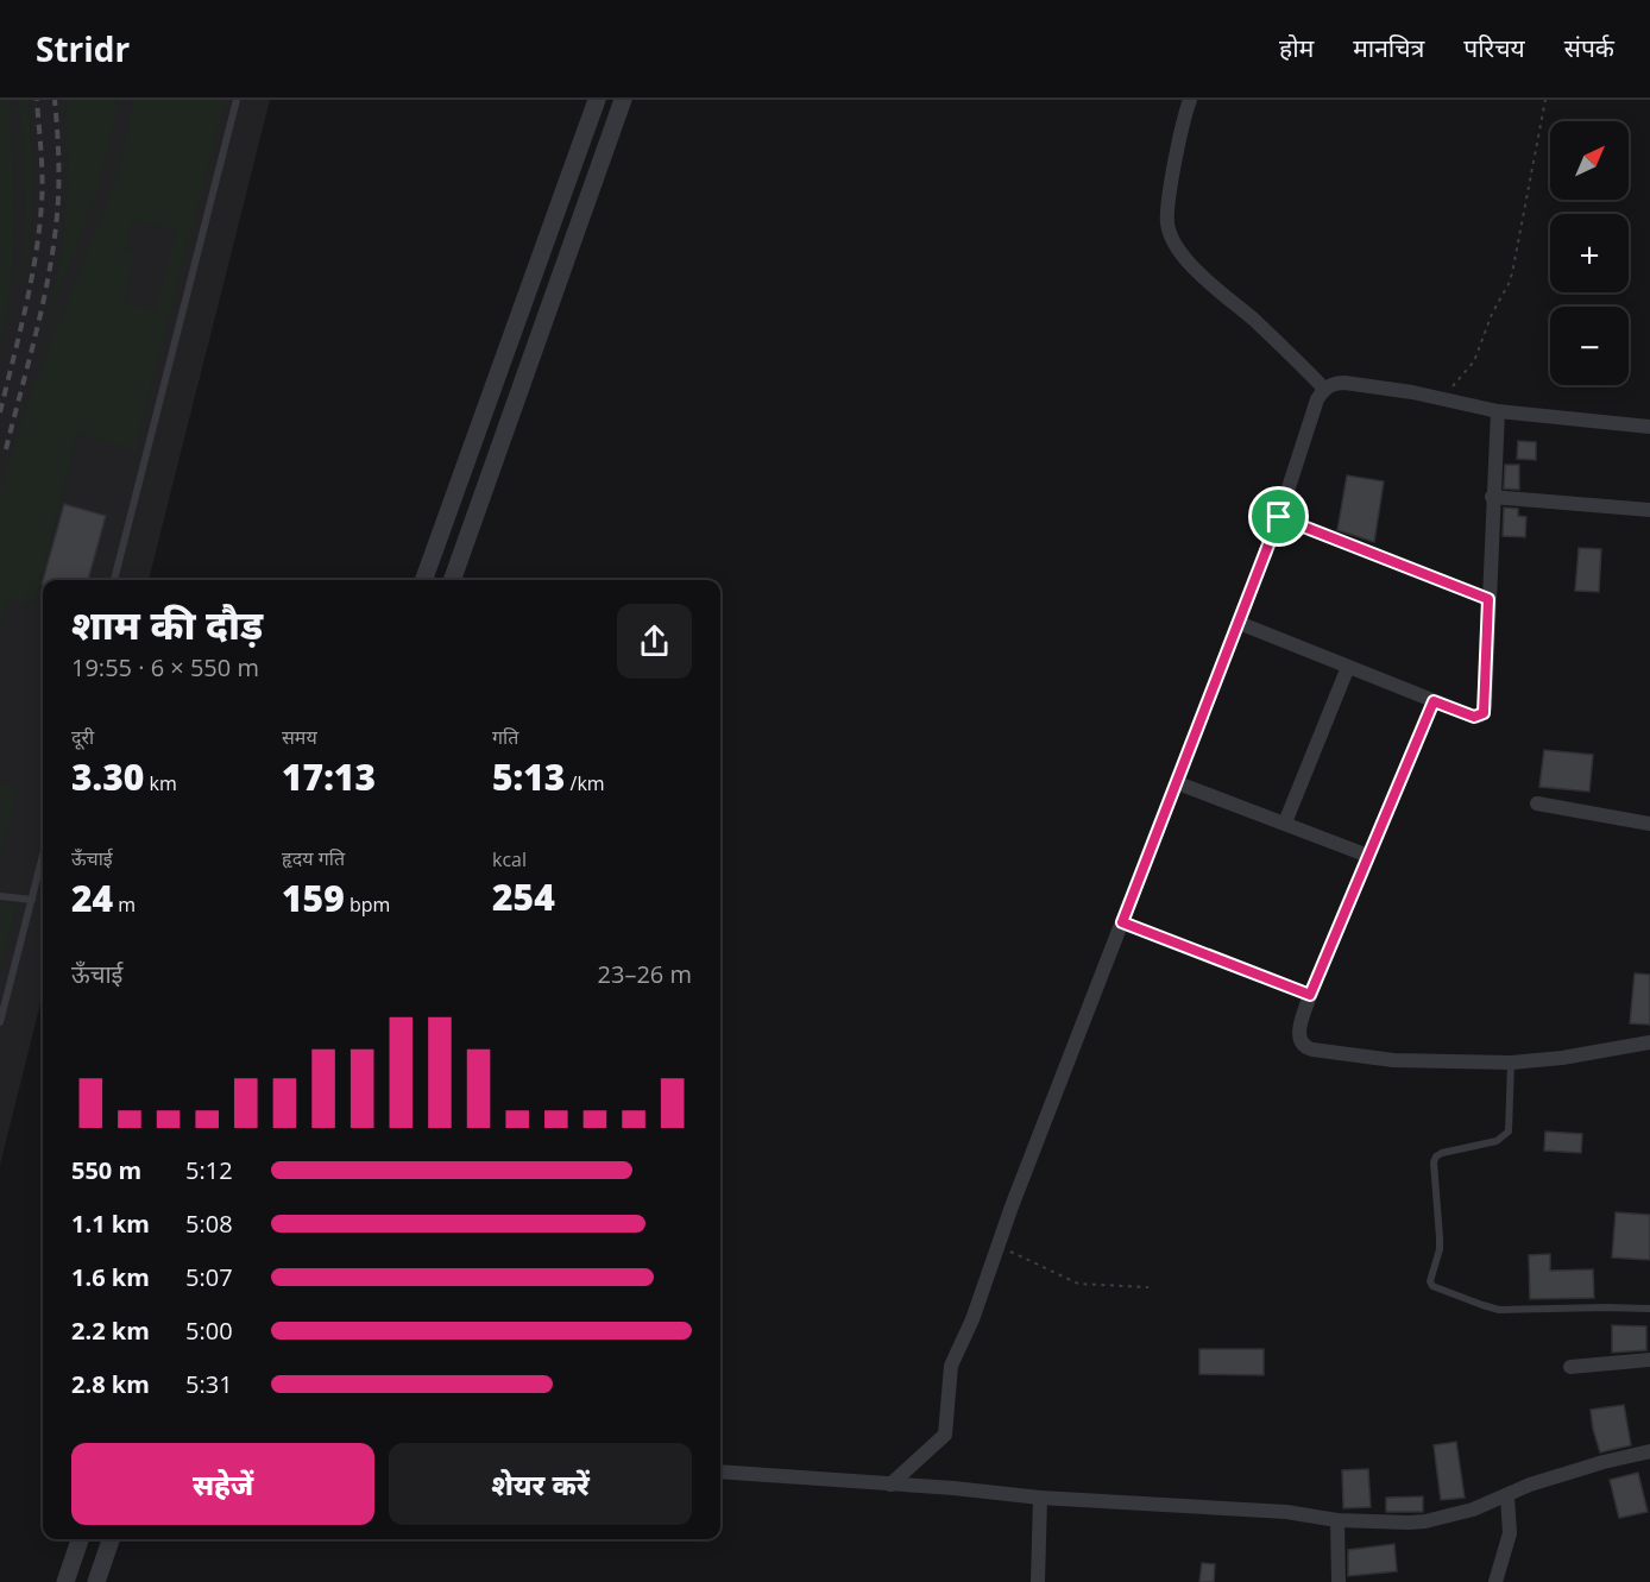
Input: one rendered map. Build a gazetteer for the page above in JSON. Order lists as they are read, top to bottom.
{
  "north": "top right",
  "page": {
    "header": "Stridr",
    "nav": [
      "होम",
      "मानचित्र",
      "परिचय",
      "संपर्क"
    ],
    "map_buttons": ["+", "−"],
    "heading": ["शाम की दौड़", "19:55 · 6 × 550 m"],
    "stats": [
      ["दूरी", "3.30 km"],
      ["समय", "17:13"],
      ["गति", "5:13 /km"],
      ["ऊँचाई", "24 m"],
      ["हृदय गति", "159 bpm"],
      ["kcal", "254"]
    ],
    "chart": ["ऊँचाई", "23–26 m"],
    "list": [
      {
        "name": "550 m",
        "note": "5:12"
      },
      {
        "name": "1.1 km",
        "note": "5:08"
      },
      {
        "name": "1.6 km",
        "note": "5:07"
      },
      {
        "name": "2.2 km",
        "note": "5:00"
      },
      {
        "name": "2.8 km",
        "note": "5:31"
      }
    ],
    "buttons": ["सहेजें", "शेयर करें"]
  }
}
